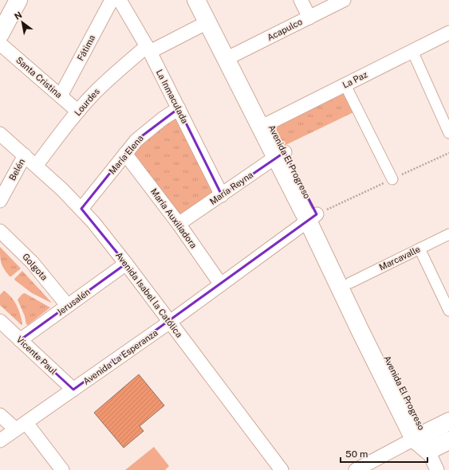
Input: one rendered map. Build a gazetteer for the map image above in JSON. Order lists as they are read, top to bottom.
{
  "streets": {
    "main road": ["Avenida El Progreso"],
    "street": [
      "Acapulco",
      "Fátima",
      "Santa Cristina",
      "La Paz",
      "La Inmaculada",
      "Lourdes",
      "María Elena",
      "Belén",
      "María Reyna",
      "María Auxiliadora",
      "Marcavalle",
      "Golgota",
      "Avenida Isabel la Católica",
      "Jerusalén",
      "Vicente Paul",
      "Avenida La Esperanza"
    ]
  },
  "crossings": [
    ["Acapulco", "Avenida El Progreso"],
    ["Fátima", "Santa Cristina"],
    ["Santa Cristina", "Lourdes"],
    ["La Paz", "Avenida El Progreso"],
    ["La Inmaculada", "Lourdes"],
    ["La Inmaculada", "María Elena"],
    ["La Inmaculada", "María Reyna"],
    ["Lourdes", "Avenida El Progreso"],
    ["Lourdes", "Avenida Isabel la Católica"],
    ["María Elena", "María Auxiliadora"],
    ["María Elena", "Avenida Isabel la Católica"],
    ["Avenida El Progreso", "María Reyna"],
    ["Avenida El Progreso", "Marcavalle"],
    ["Avenida El Progreso", "Avenida La Esperanza"],
    ["Belén", "Avenida Isabel la Católica"],
    ["María Reyna", "María Auxiliadora"],
    ["María Auxiliadora", "Avenida La Esperanza"],
    ["Golgota", "Jerusalén"],
    ["Avenida Isabel la Católica", "Jerusalén"],
    ["Avenida Isabel la Católica", "Avenida La Esperanza"],
    ["Jerusalén", "Vicente Paul"],
    ["Vicente Paul", "Avenida La Esperanza"]
  ],
  "scale_bar": "50 m",
  "north": "top left"
}
